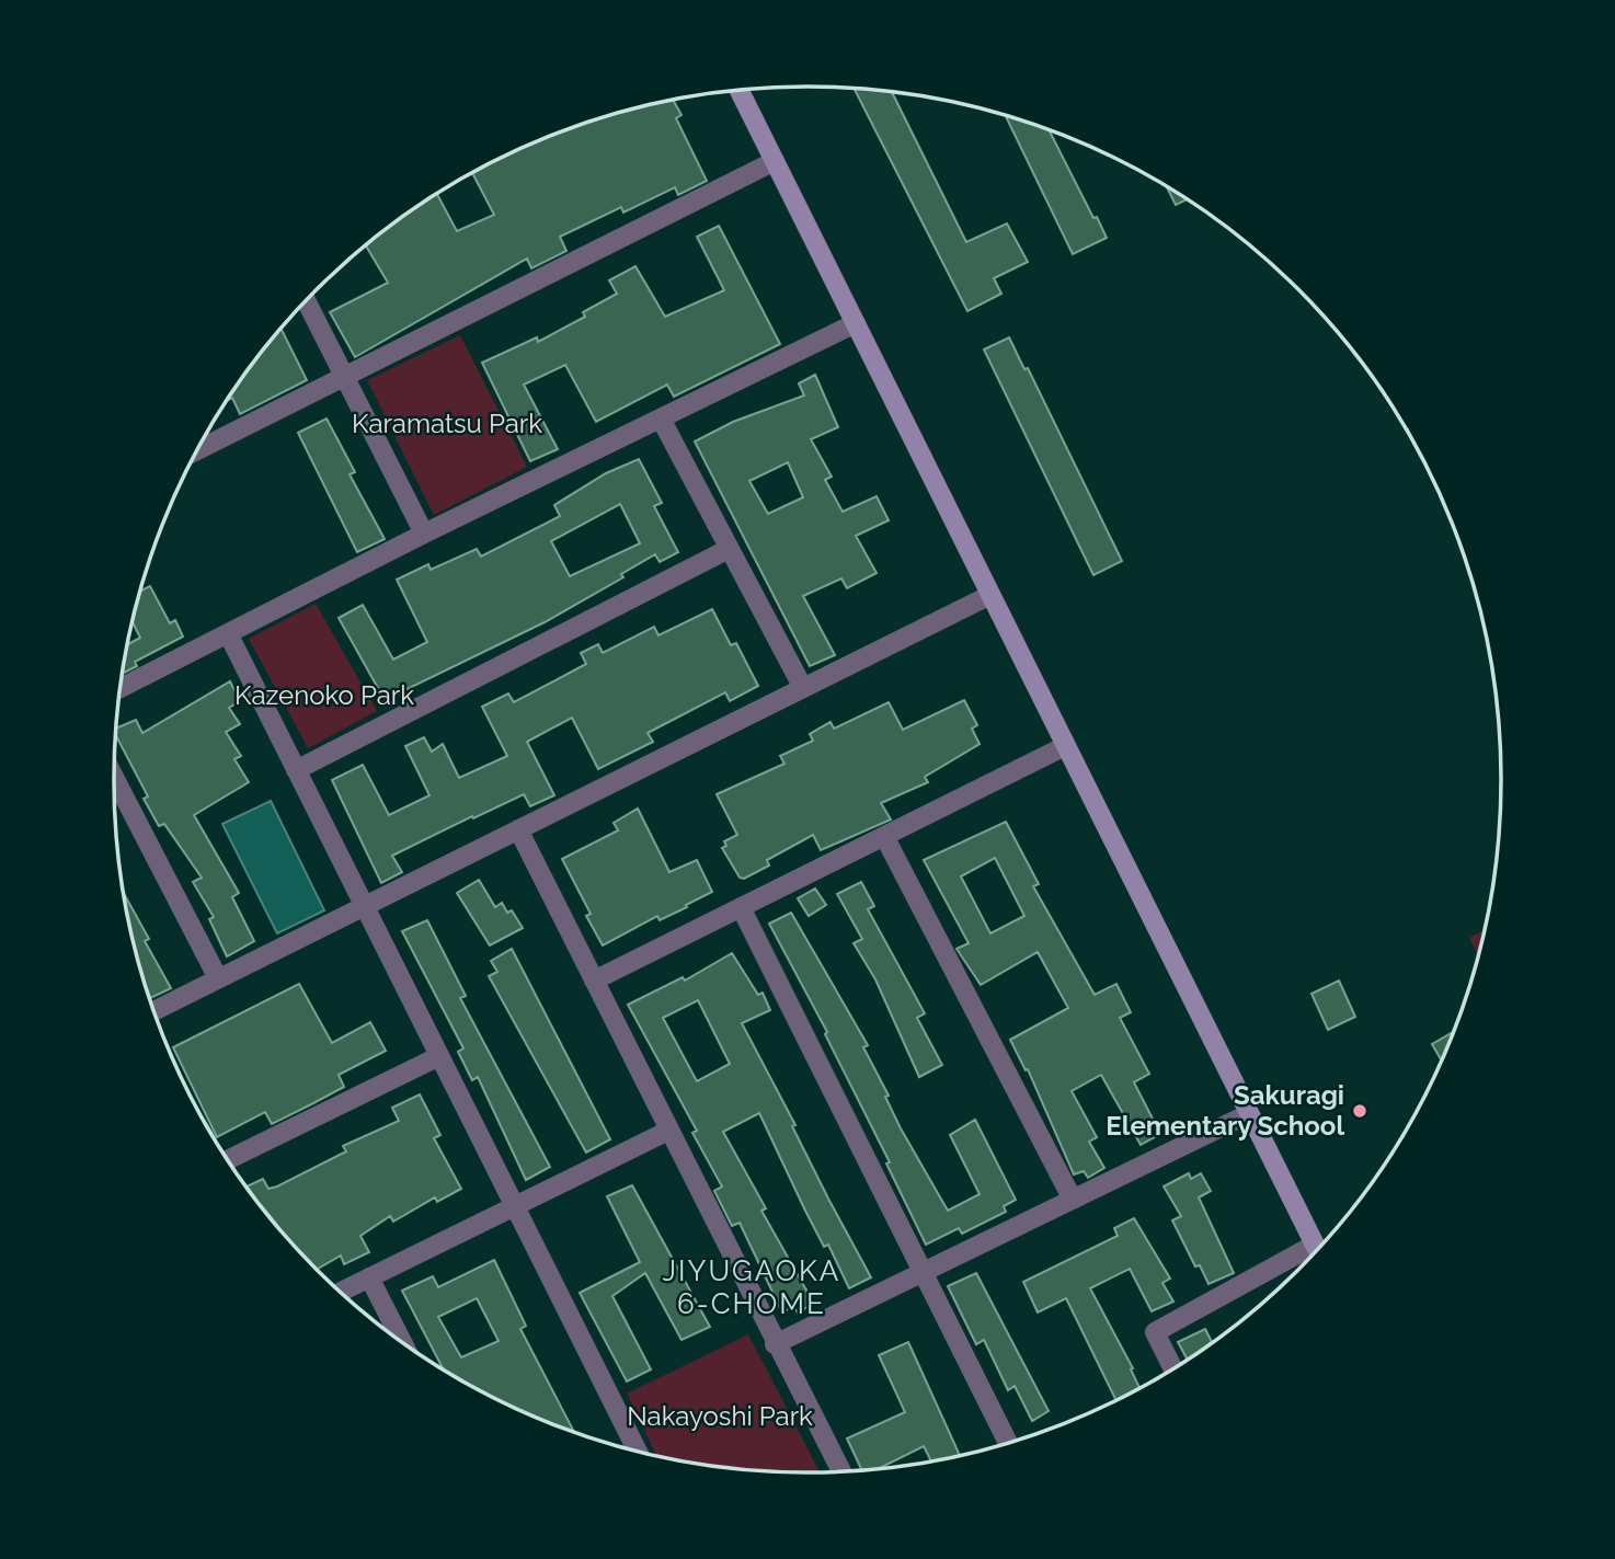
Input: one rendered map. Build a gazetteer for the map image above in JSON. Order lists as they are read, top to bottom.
{
  "districts": ["JIYUGAOKA 6-CHOME"],
  "parks": ["Karamatsu Park", "Kazenoko Park", "Nakayoshi Park"],
  "places": ["Sakuragi Elementary School"]
}
